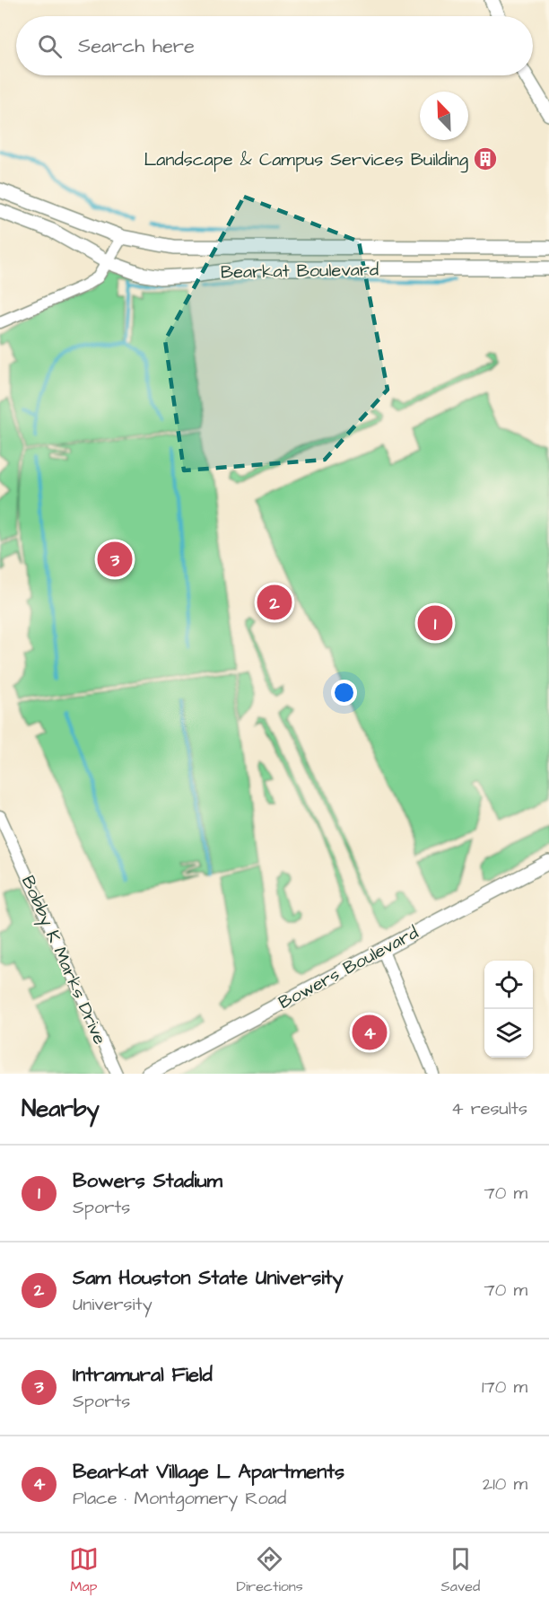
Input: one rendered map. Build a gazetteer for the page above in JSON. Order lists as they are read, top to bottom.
{
  "streets": {
    "street": ["Bearkat Boulevard", "Bobby K Marks Drive", "Bowers Boulevard"]
  },
  "places": {
    "building": ["Landscape & Campus Services Building"]
  },
  "north": "top left",
  "page": {
    "search": "Search here",
    "pins": [
      "3",
      "2",
      "1",
      "4"
    ],
    "heading": ["Nearby", "4 results"],
    "list": [
      {
        "mark": "1",
        "name": "Bowers Stadium",
        "note": "Sports",
        "value": "70 m"
      },
      {
        "mark": "2",
        "name": "Sam Houston State University",
        "note": "University",
        "value": "70 m"
      },
      {
        "mark": "3",
        "name": "Intramural Field",
        "note": "Sports",
        "value": "170 m"
      },
      {
        "mark": "4",
        "name": "Bearkat Village L Apartments",
        "note": "Place · Montgomery Road",
        "value": "210 m"
      }
    ],
    "nav": ["Map", "Directions", "Saved"]
  }
}
